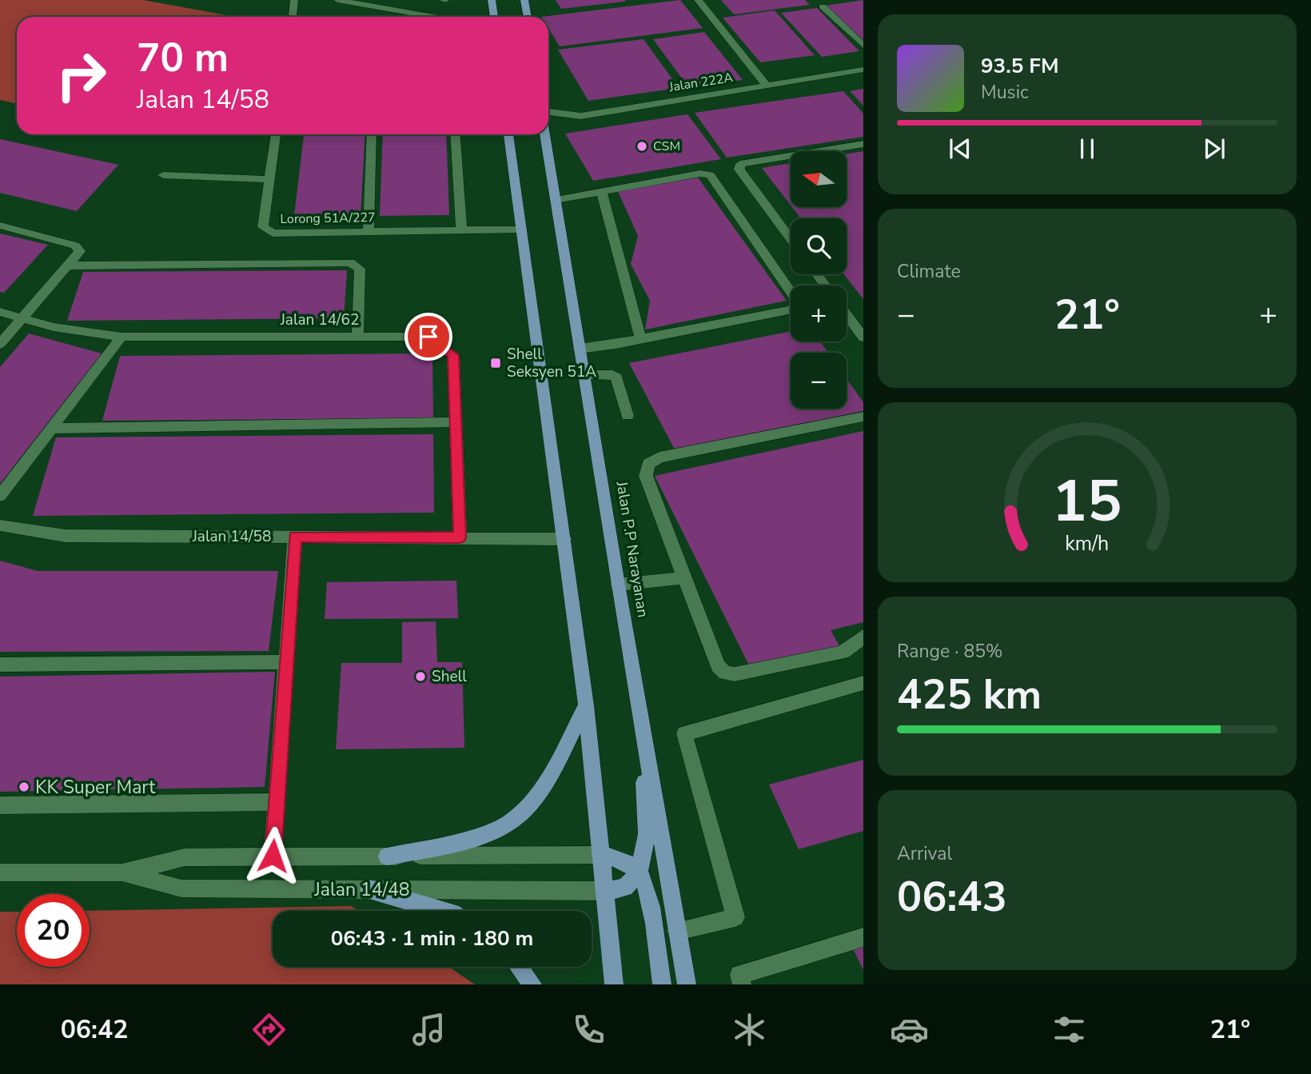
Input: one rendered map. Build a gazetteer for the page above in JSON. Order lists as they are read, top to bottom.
{
  "streets": {
    "main road": ["Jalan P.P Narayanan"],
    "street": [
      "Jalan 222A",
      "Lorong 51A/227",
      "Jalan 14/62",
      "Jalan 14/58",
      "Jalan 14/48"
    ]
  },
  "crossings": [
    ["Jalan 14/62", "Jalan 14/58"]
  ],
  "places": {
    "other": ["CSM", "Shell", "KK Super Mart"],
    "transit": ["Shell Seksyen 51A"]
  },
  "north": "left",
  "page": {
    "turn": ["70 m", "Jalan 14/58"],
    "song": ["93.5 FM", "Music"],
    "map_buttons": ["+", "−"],
    "tile": [
      "Climate",
      ["Range · 85%", "425 km"],
      ["Arrival", "06:43"]
    ],
    "heat": ["−", "21°", "+"],
    "limit": "20",
    "trip": "06:43 · 1 min · 180 m",
    "tabs": ["06:42", "21°"],
    "gauge": ["15", "km/h"]
  }
}
